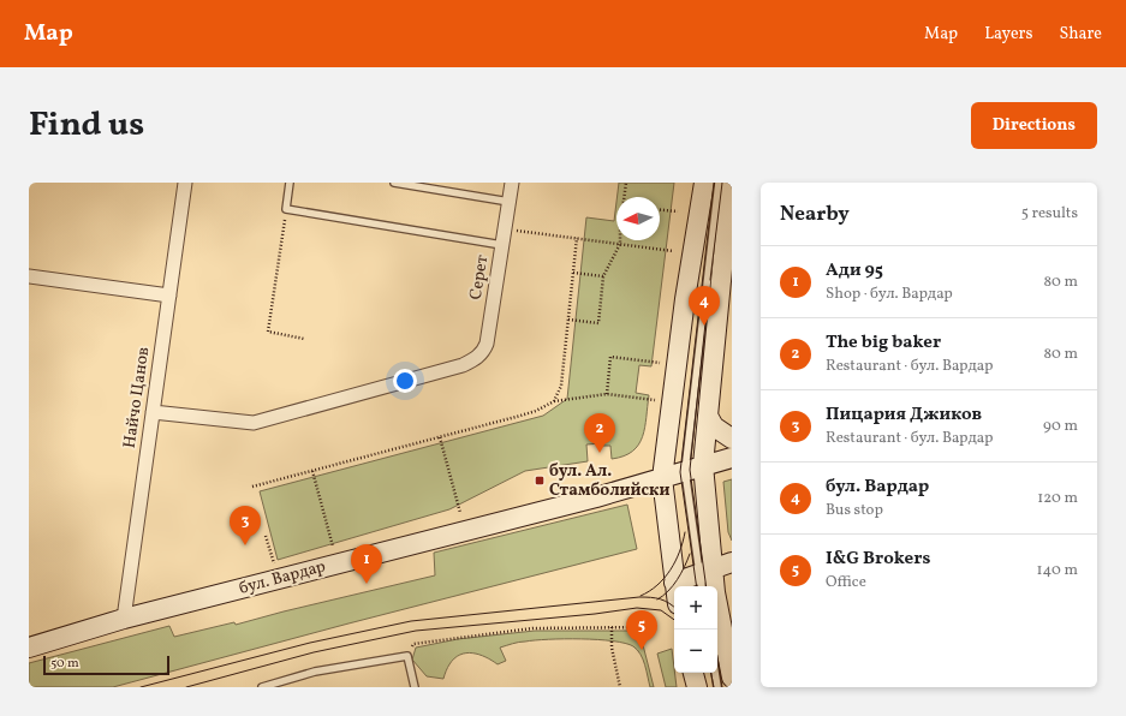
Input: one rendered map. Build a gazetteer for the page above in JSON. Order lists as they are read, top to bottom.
{
  "streets": {
    "street": ["Серет", "Найчо Цанов", "бул. Вардар"]
  },
  "crossings": [
    ["Серет", "Найчо Цанов"],
    ["Найчо Цанов", "бул. Вардар"]
  ],
  "places": {
    "transit": ["бул. Ал. Стамболийски"]
  },
  "scale_bar": "50 m",
  "north": "left",
  "page": {
    "header": "Map",
    "nav": ["Map", "Layers", "Share"],
    "title": "Find us",
    "buttons": "Directions",
    "heading": ["Nearby", "5 results"],
    "list": [
      {
        "mark": "1",
        "name": "Ади 95",
        "note": "Shop · бул. Вардар",
        "value": "80 m"
      },
      {
        "mark": "2",
        "name": "The big baker",
        "note": "Restaurant · бул. Вардар",
        "value": "80 m"
      },
      {
        "mark": "3",
        "name": "Пицария Джиков",
        "note": "Restaurant · бул. Вардар",
        "value": "90 m"
      },
      {
        "mark": "4",
        "name": "бул. Вардар",
        "note": "Bus stop",
        "value": "120 m"
      },
      {
        "mark": "5",
        "name": "I&G Brokers",
        "note": "Office",
        "value": "140 m"
      }
    ],
    "pins": [
      "4",
      "2",
      "3",
      "1",
      "5"
    ],
    "map_buttons": ["+", "−"],
    "scale": "50 m"
  }
}
